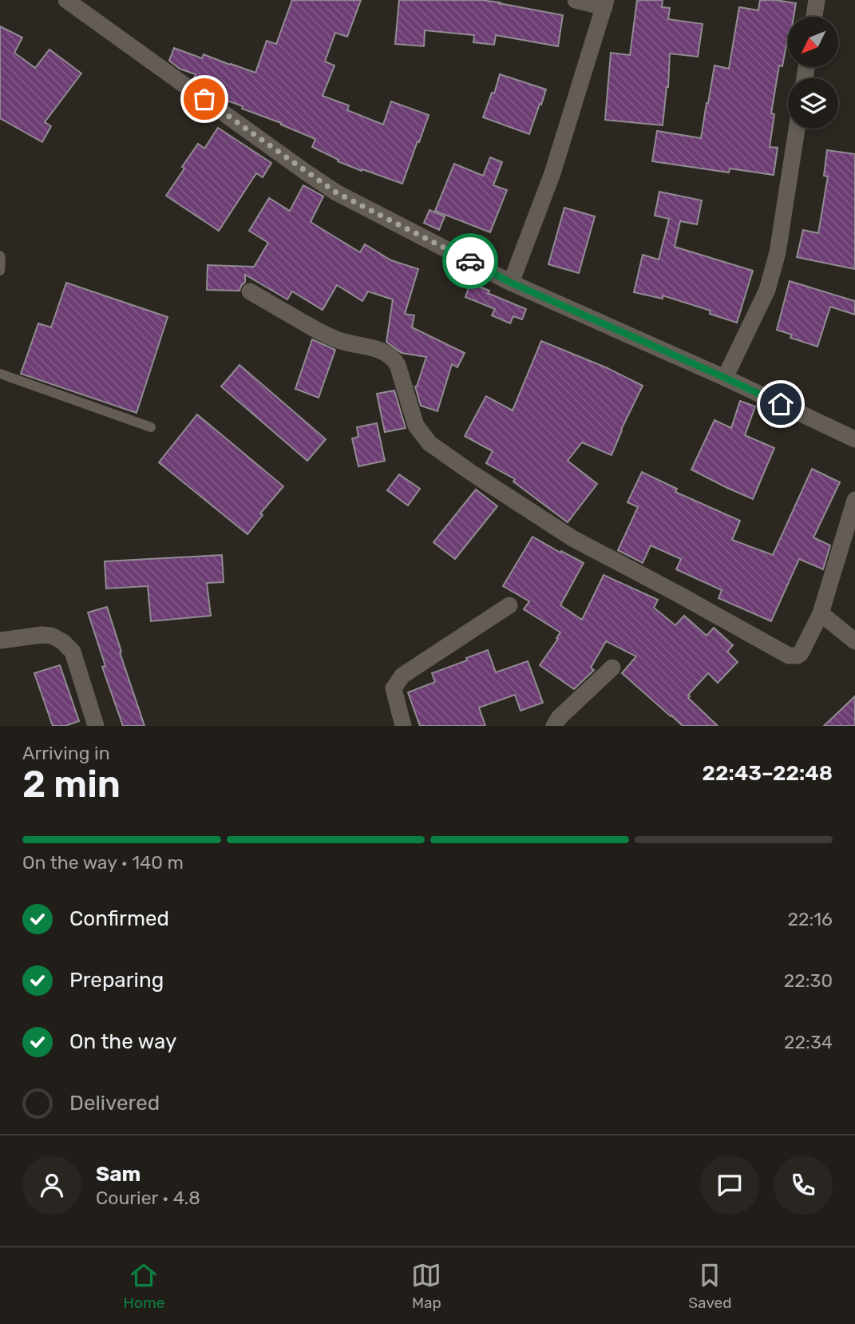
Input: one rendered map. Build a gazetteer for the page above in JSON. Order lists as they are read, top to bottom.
{
  "north": "bottom left",
  "page": {
    "heading": ["2 min", "Arriving in", "22:43–22:48"],
    "panel": ["Sam", "Courier · 4.8"],
    "bar": "On the way · 140 m",
    "list": [
      ["Confirmed", "22:16"],
      ["Preparing", "22:30"],
      ["On the way", "22:34"],
      "Delivered"
    ],
    "tabs": ["Home", "Map", "Saved"]
  }
}
